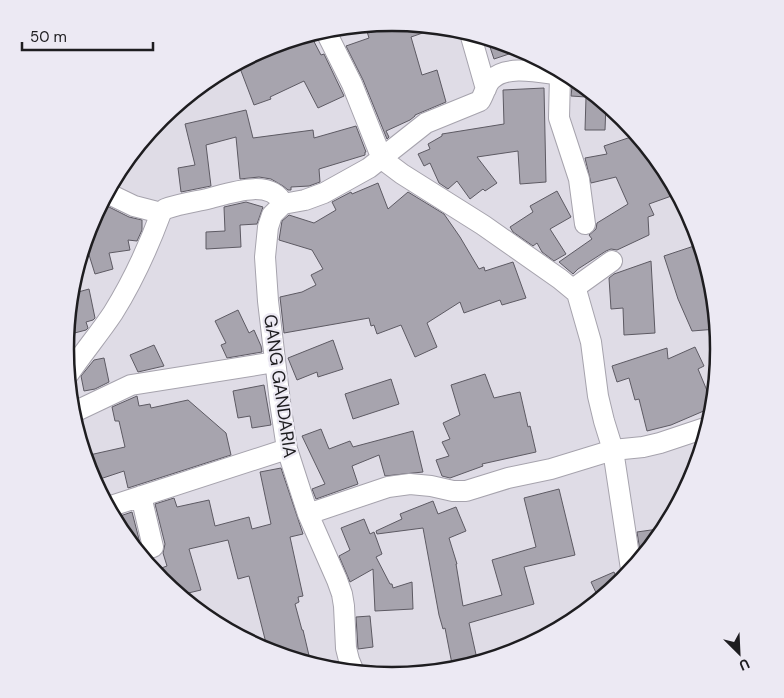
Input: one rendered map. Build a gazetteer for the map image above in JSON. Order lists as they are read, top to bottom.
{
  "streets": {
    "street": ["GANG GANDARIA"]
  },
  "scale_bar": "50 m",
  "north": "bottom right"
}
